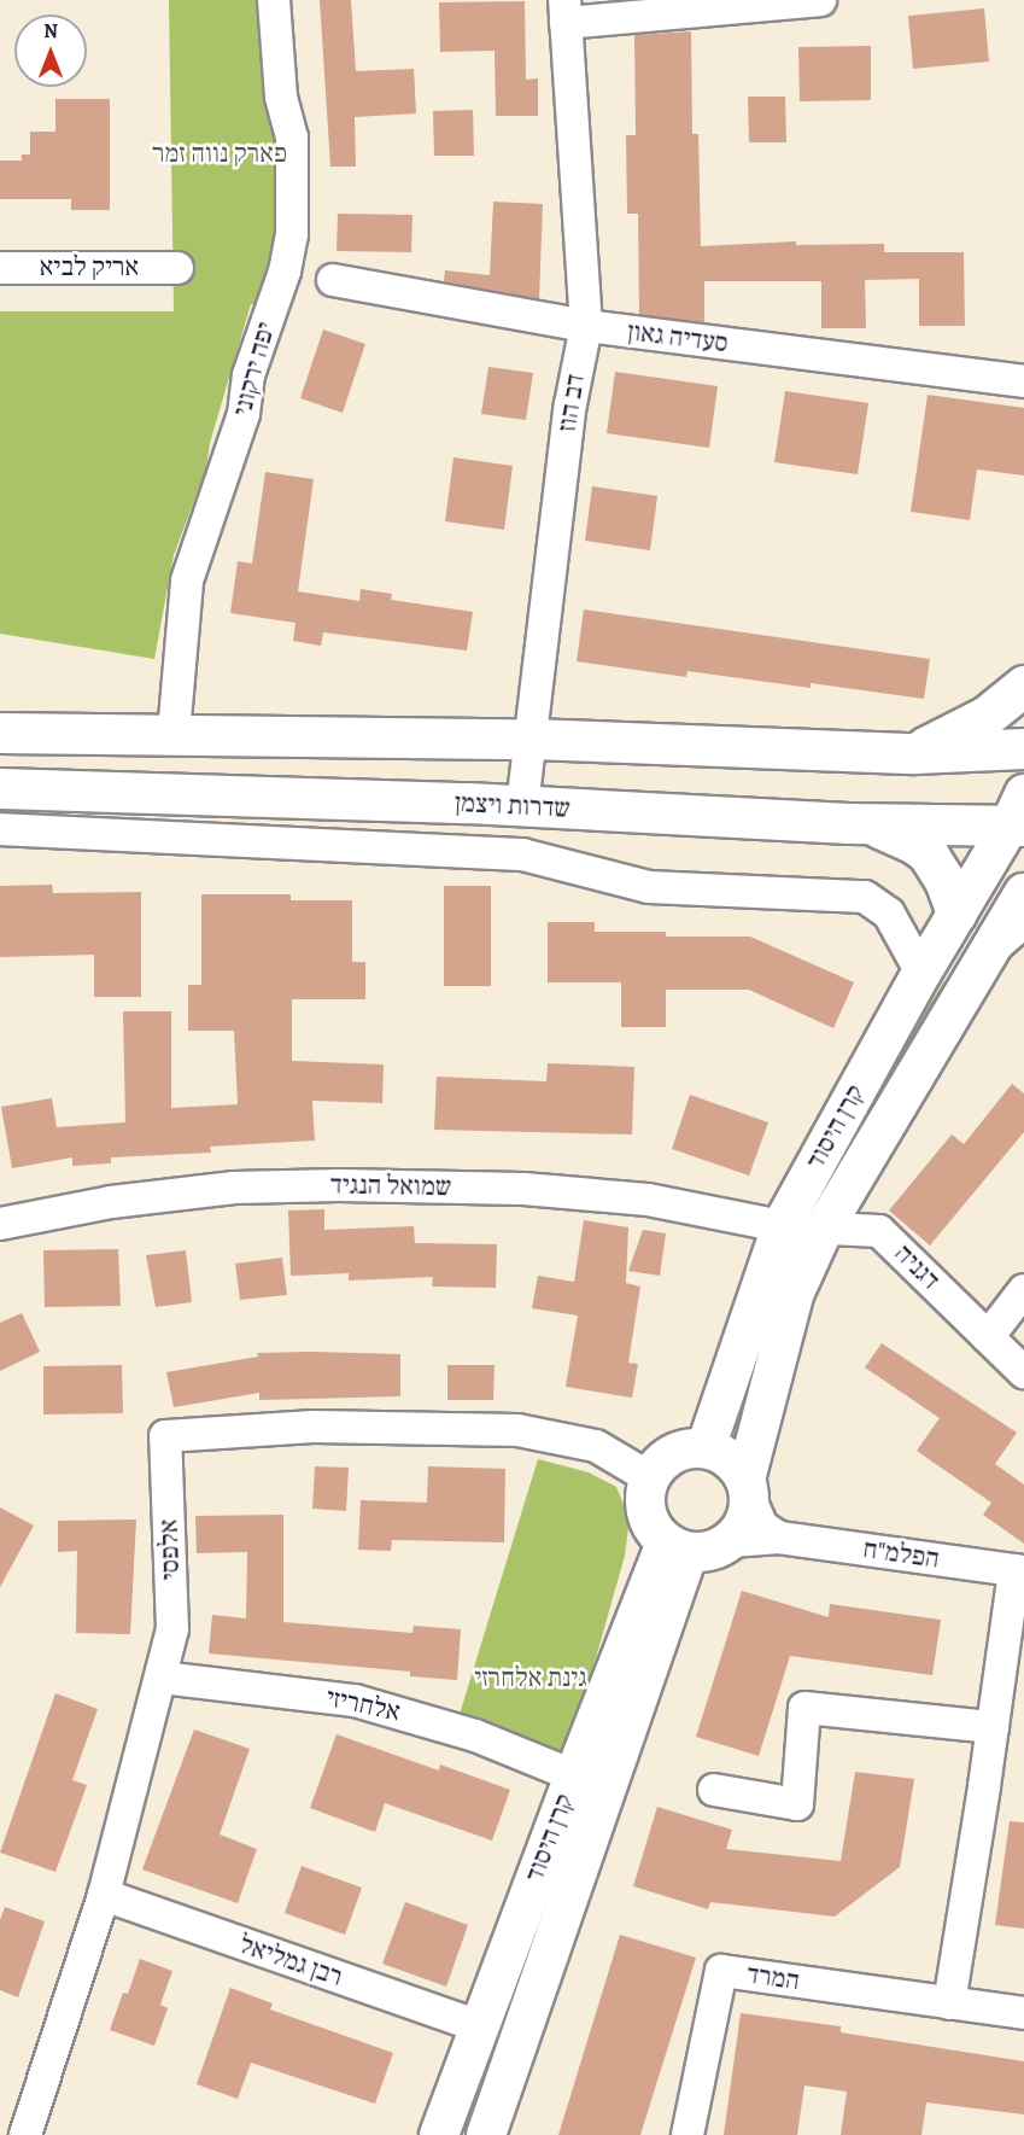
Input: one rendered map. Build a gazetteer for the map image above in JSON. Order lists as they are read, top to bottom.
{
  "streets": {
    "main road": ["שדרות ויצמן"],
    "street": [
      "אריק לביא",
      "סעדיה גאון",
      "יפה ירקוני",
      "דב הוז",
      "קרן היסוד",
      "שמואל הנגיד",
      "דגניה",
      "אלפסי",
      "הפלמ\"ח",
      "אלחריזי",
      "רבן גמליאל",
      "המרד"
    ]
  },
  "crossings": [
    ["סעדיה גאון", "דב הוז"],
    ["דב הוז", "שדרות ויצמן"],
    ["שדרות ויצמן", "קרן היסוד"],
    ["קרן היסוד", "שמואל הנגיד"],
    ["קרן היסוד", "דגניה"],
    ["קרן היסוד", "אלפסי"],
    ["קרן היסוד", "הפלמ\"ח"],
    ["קרן היסוד", "רבן גמליאל"],
    ["שמואל הנגיד", "דגניה"],
    ["אלפסי", "הפלמ\"ח"],
    ["אלפסי", "אלחריזי"],
    ["אלפסי", "רבן גמליאל"]
  ],
  "parks": ["פארק נווה זמר", "גינת אלחרזי"],
  "north": "top"
}
